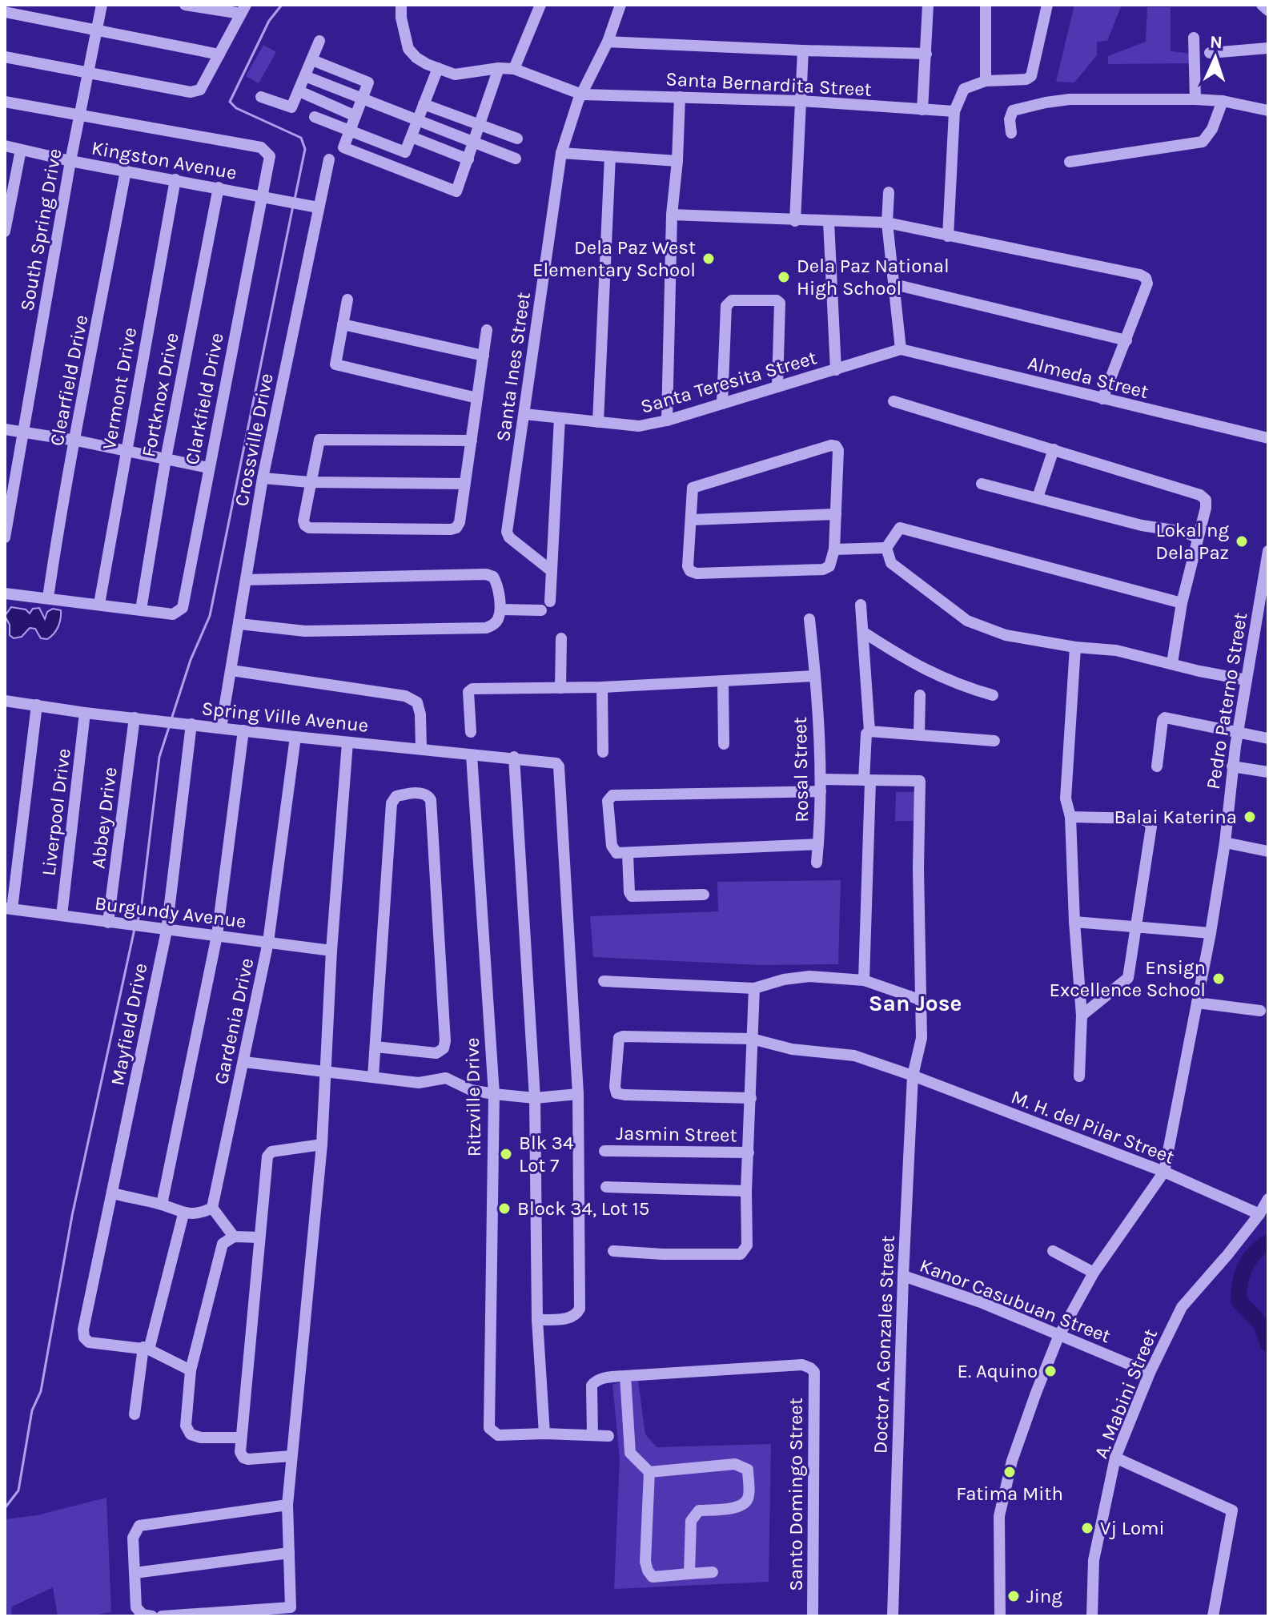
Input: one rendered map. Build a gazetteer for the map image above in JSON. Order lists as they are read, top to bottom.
{
  "streets": {
    "street": [
      "Santa Bernardita Street",
      "Kingston Avenue",
      "South Spring Drive",
      "Santa Ines Street",
      "Almeda Street",
      "Clearfield Drive",
      "Santa Teresita Street",
      "Vermont Drive",
      "Fortknox Drive",
      "Clarkfield Drive",
      "Crossville Drive",
      "Pedro Paterno Street",
      "Spring Ville Avenue",
      "Rosal Street",
      "Liverpool Drive",
      "Abbey Drive",
      "Burgundy Avenue",
      "Gardenia Drive",
      "Mayfield Drive",
      "Ritzville Drive",
      "M. H. del Pilar Street",
      "Jasmin Street",
      "Kanor Casubuan Street",
      "Doctor A. Gonzales Street",
      "A. Mabini Street",
      "Santo Domingo Street"
    ]
  },
  "crossings": [
    ["Santa Bernardita Street", "Santa Ines Street"],
    ["Kingston Avenue", "South Spring Drive"],
    ["Kingston Avenue", "Clearfield Drive"],
    ["Kingston Avenue", "Vermont Drive"],
    ["Kingston Avenue", "Fortknox Drive"],
    ["Kingston Avenue", "Clarkfield Drive"],
    ["Kingston Avenue", "Crossville Drive"],
    ["South Spring Drive", "Clarkfield Drive"],
    ["Santa Ines Street", "Santa Teresita Street"],
    ["Almeda Street", "Santa Teresita Street"],
    ["Fortknox Drive", "Clarkfield Drive"],
    ["Crossville Drive", "Spring Ville Avenue"],
    ["Pedro Paterno Street", "M. H. del Pilar Street"],
    ["Pedro Paterno Street", "Kanor Casubuan Street"],
    ["Spring Ville Avenue", "Liverpool Drive"],
    ["Spring Ville Avenue", "Abbey Drive"],
    ["Spring Ville Avenue", "Gardenia Drive"],
    ["Spring Ville Avenue", "Mayfield Drive"],
    ["Spring Ville Avenue", "Ritzville Drive"],
    ["Liverpool Drive", "Burgundy Avenue"],
    ["Abbey Drive", "Burgundy Avenue"],
    ["Burgundy Avenue", "Gardenia Drive"],
    ["Burgundy Avenue", "Mayfield Drive"],
    ["M. H. del Pilar Street", "Doctor A. Gonzales Street"],
    ["M. H. del Pilar Street", "A. Mabini Street"],
    ["Kanor Casubuan Street", "Doctor A. Gonzales Street"],
    ["Kanor Casubuan Street", "A. Mabini Street"]
  ],
  "districts": ["San Jose"],
  "places": [
    "Dela Paz West Elementary School",
    "Dela Paz National High School",
    "Lokal ng Dela Paz",
    "Balai Katerina",
    "Ensign Excellence School",
    "Blk 34 Lot 7",
    "Block 34, Lot 15",
    "E. Aquino",
    "Fatima Mith",
    "Vj Lomi",
    "Jing"
  ],
  "north": "top"
}
